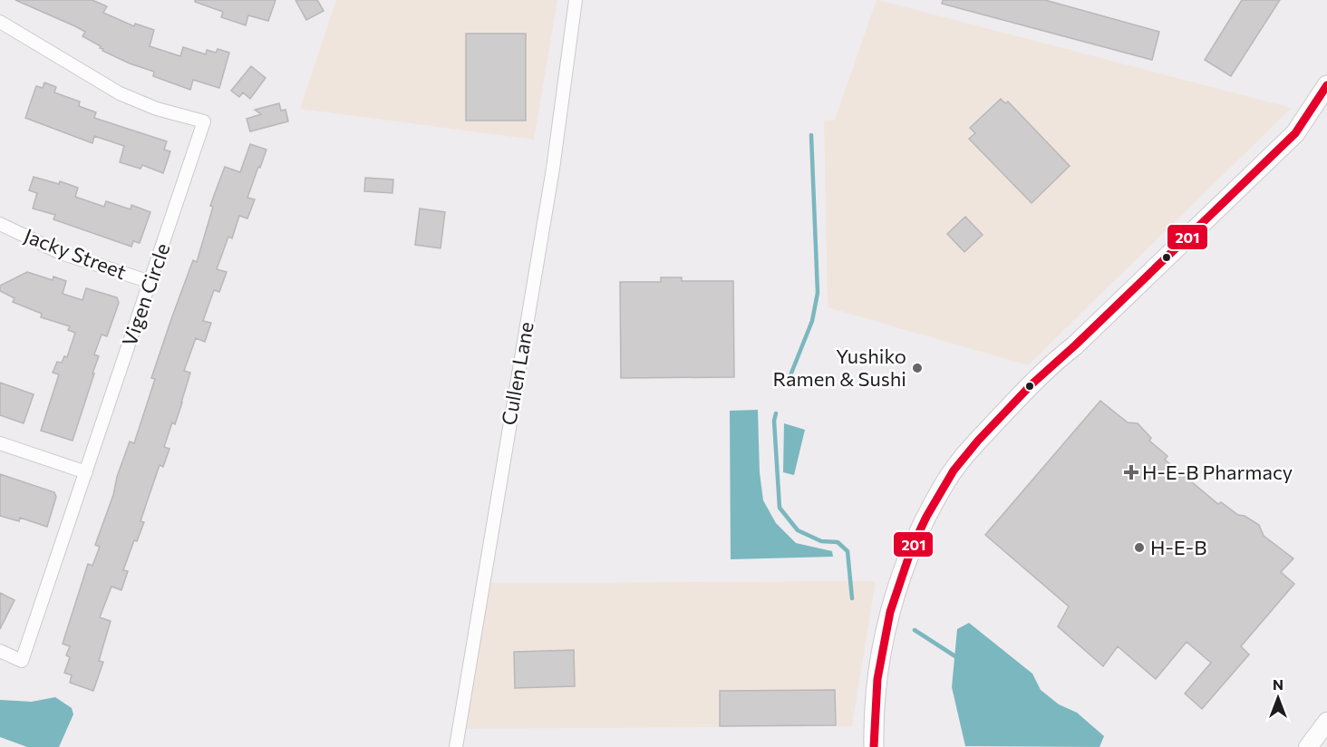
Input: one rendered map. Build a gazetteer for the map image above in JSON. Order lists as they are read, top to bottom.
{
  "streets": {
    "street": ["Jacky Street", "Vigen Circle", "Cullen Lane"]
  },
  "crossings": [
    ["Jacky Street", "Vigen Circle"]
  ],
  "places": {
    "other": ["Yushiko Ramen & Sushi", "H-E-B"],
    "health": ["H-E-B Pharmacy"]
  },
  "lines": ["transit line 201"],
  "north": "top"
}
